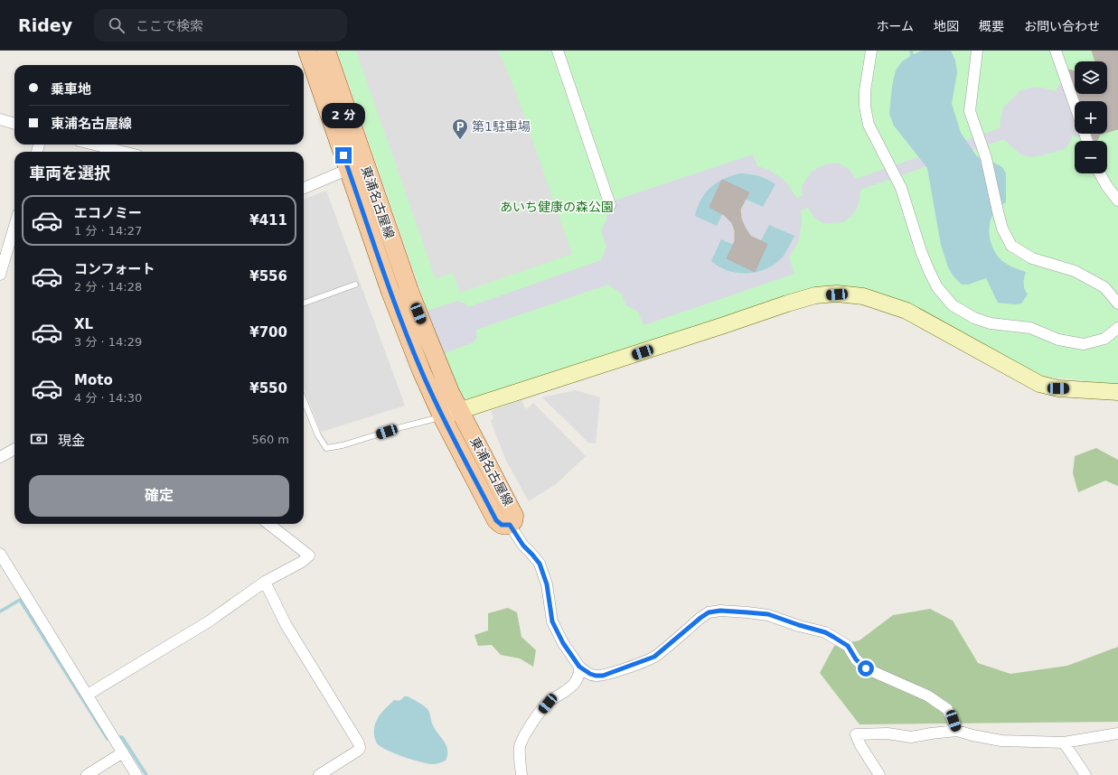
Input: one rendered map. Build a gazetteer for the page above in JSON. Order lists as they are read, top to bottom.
{
  "streets": {
    "main road": ["東浦名古屋線"]
  },
  "parks": ["あいち健康の森公園"],
  "places": {
    "parking": ["第1駐車場"]
  },
  "page": {
    "header": "Ridey",
    "search": "ここで検索",
    "nav": [
      "ホーム",
      "地図",
      "概要",
      "お問い合わせ"
    ],
    "map_buttons": ["+", "−"],
    "banner": ["乗車地", "東浦名古屋線"],
    "bubble": "2 分",
    "heading": "車両を選択",
    "list": [
      {
        "name": "エコノミー",
        "note": "1 分 · 14:27",
        "value": "¥411"
      },
      {
        "name": "コンフォート",
        "note": "2 分 · 14:28",
        "value": "¥556"
      },
      {
        "name": "XL",
        "note": "3 分 · 14:29",
        "value": "¥700"
      },
      {
        "name": "Moto",
        "note": "4 分 · 14:30",
        "value": "¥550"
      }
    ],
    "pay": ["現金", "560 m"],
    "buttons": "確定"
  }
}
